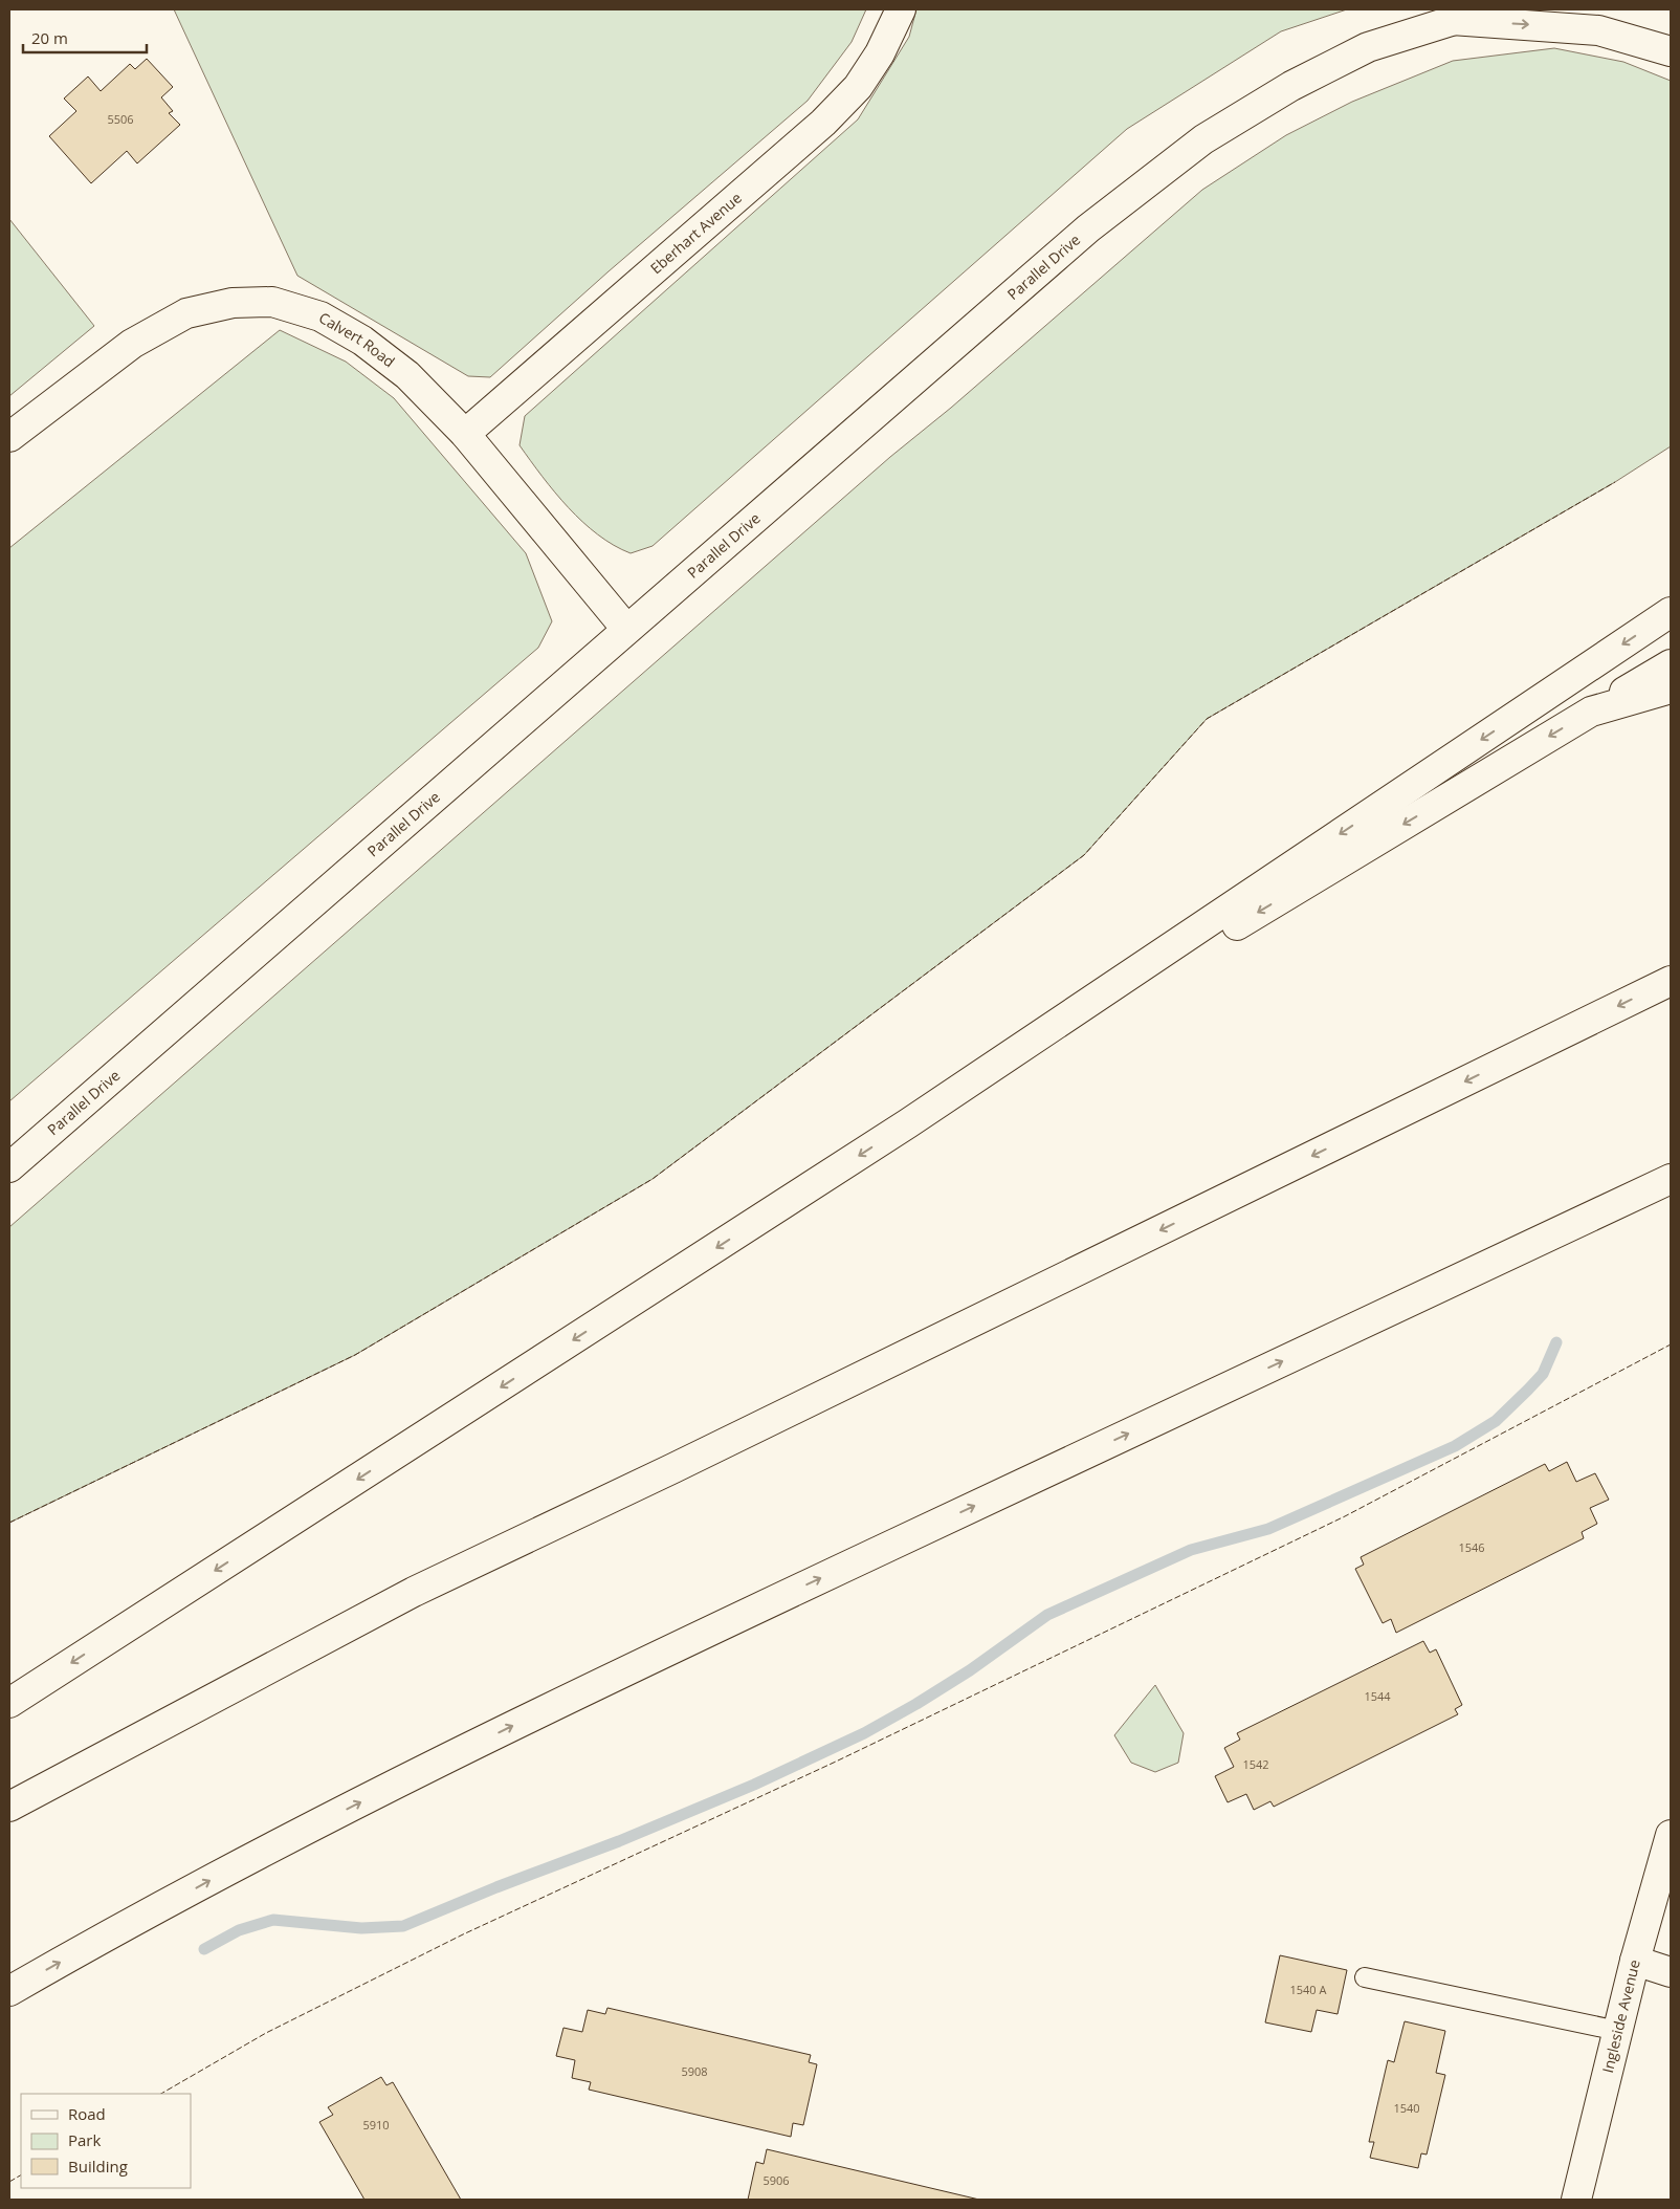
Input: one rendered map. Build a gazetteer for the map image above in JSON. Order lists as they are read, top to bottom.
{
  "streets": {
    "main road": [
      "Eberhart Avenue",
      "Parallel Drive",
      "Calvert Road",
      "Ingleside Avenue"
    ]
  },
  "crossings": [
    ["Eberhart Avenue", "Calvert Road"],
    ["Parallel Drive", "Calvert Road"]
  ],
  "house_numbers": [
    "5506",
    "1546",
    "1544",
    "1542",
    "1540 A",
    "5908",
    "1540",
    "5910",
    "5906"
  ],
  "legend": ["Road", "Park", "Building"],
  "scale_bar": "20 m"
}
